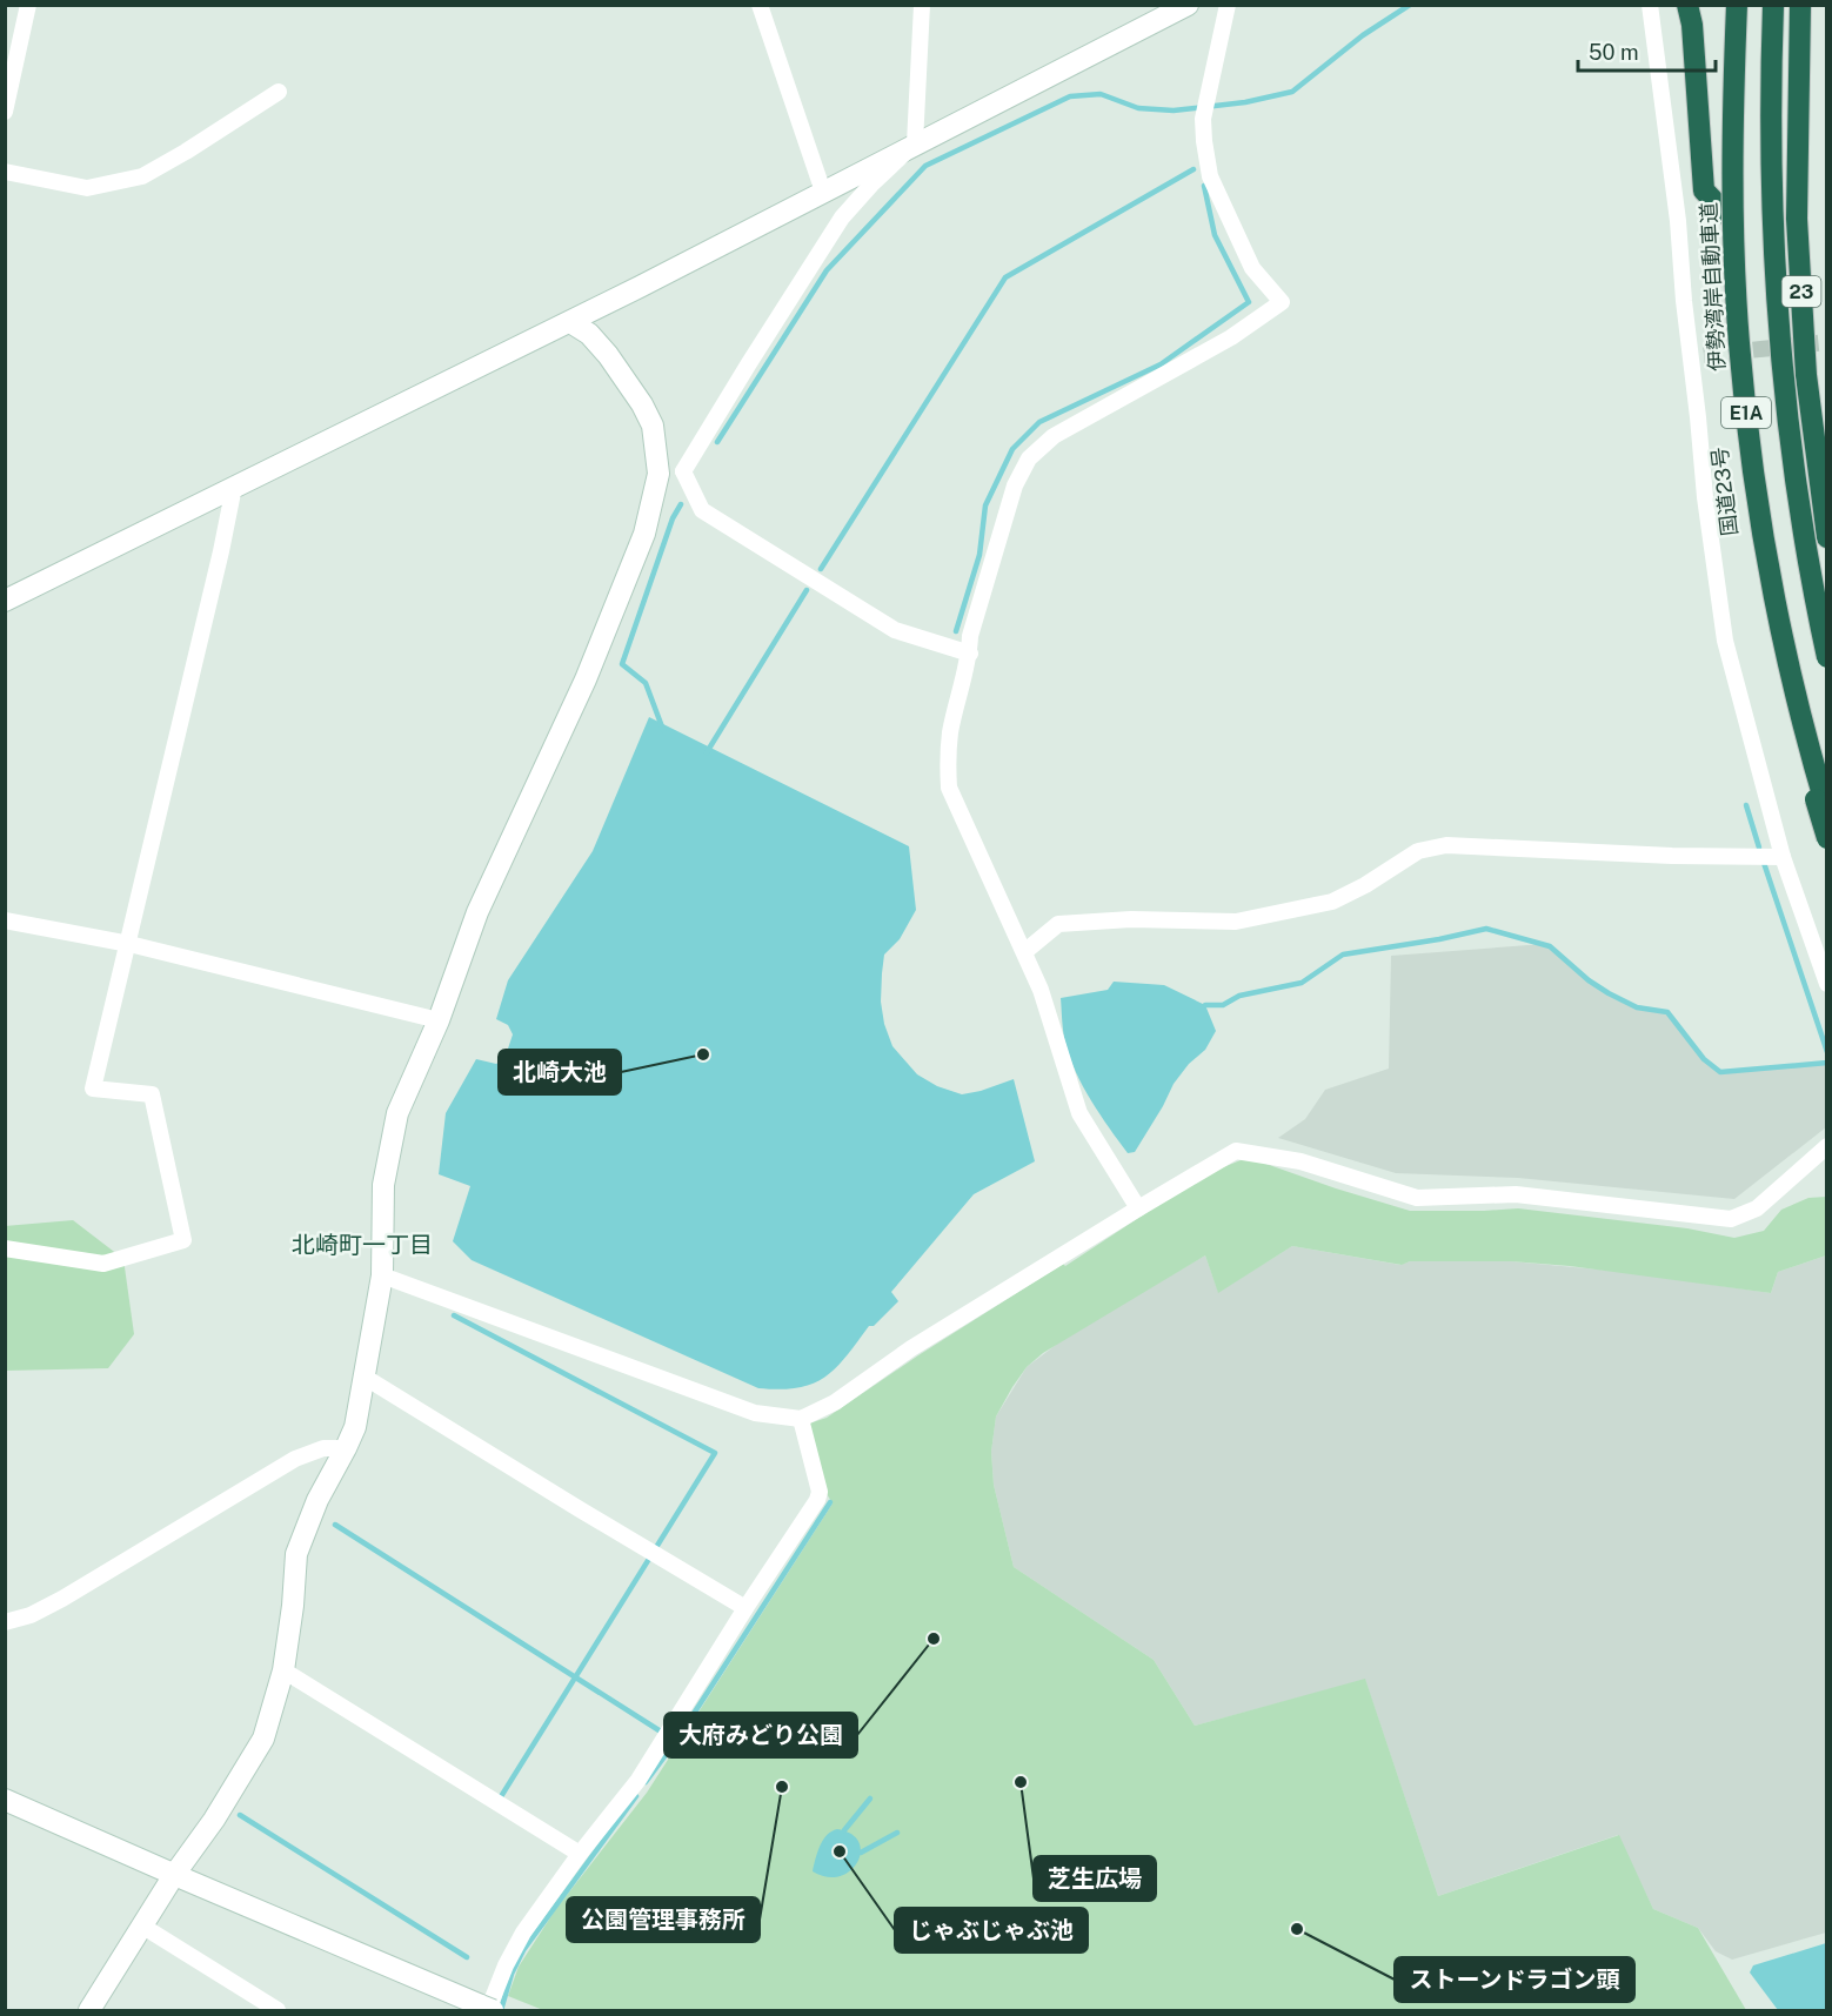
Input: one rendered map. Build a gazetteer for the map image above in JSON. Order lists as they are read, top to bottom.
{
  "streets": {
    "highway": [
      "伊勢湾岸自動車道",
      "23",
      "E1A",
      "国道23号"
    ]
  },
  "crossings": [
    ["伊勢湾岸自動車道", "国道23号"]
  ],
  "districts": ["北崎町一丁目"],
  "places": [
    "北崎大池",
    "大府みどり公園",
    "芝生広場",
    "公園管理事務所",
    "じゃぶじゃぶ池",
    "ストーンドラゴン頭"
  ],
  "scale_bar": "50 m"
}
